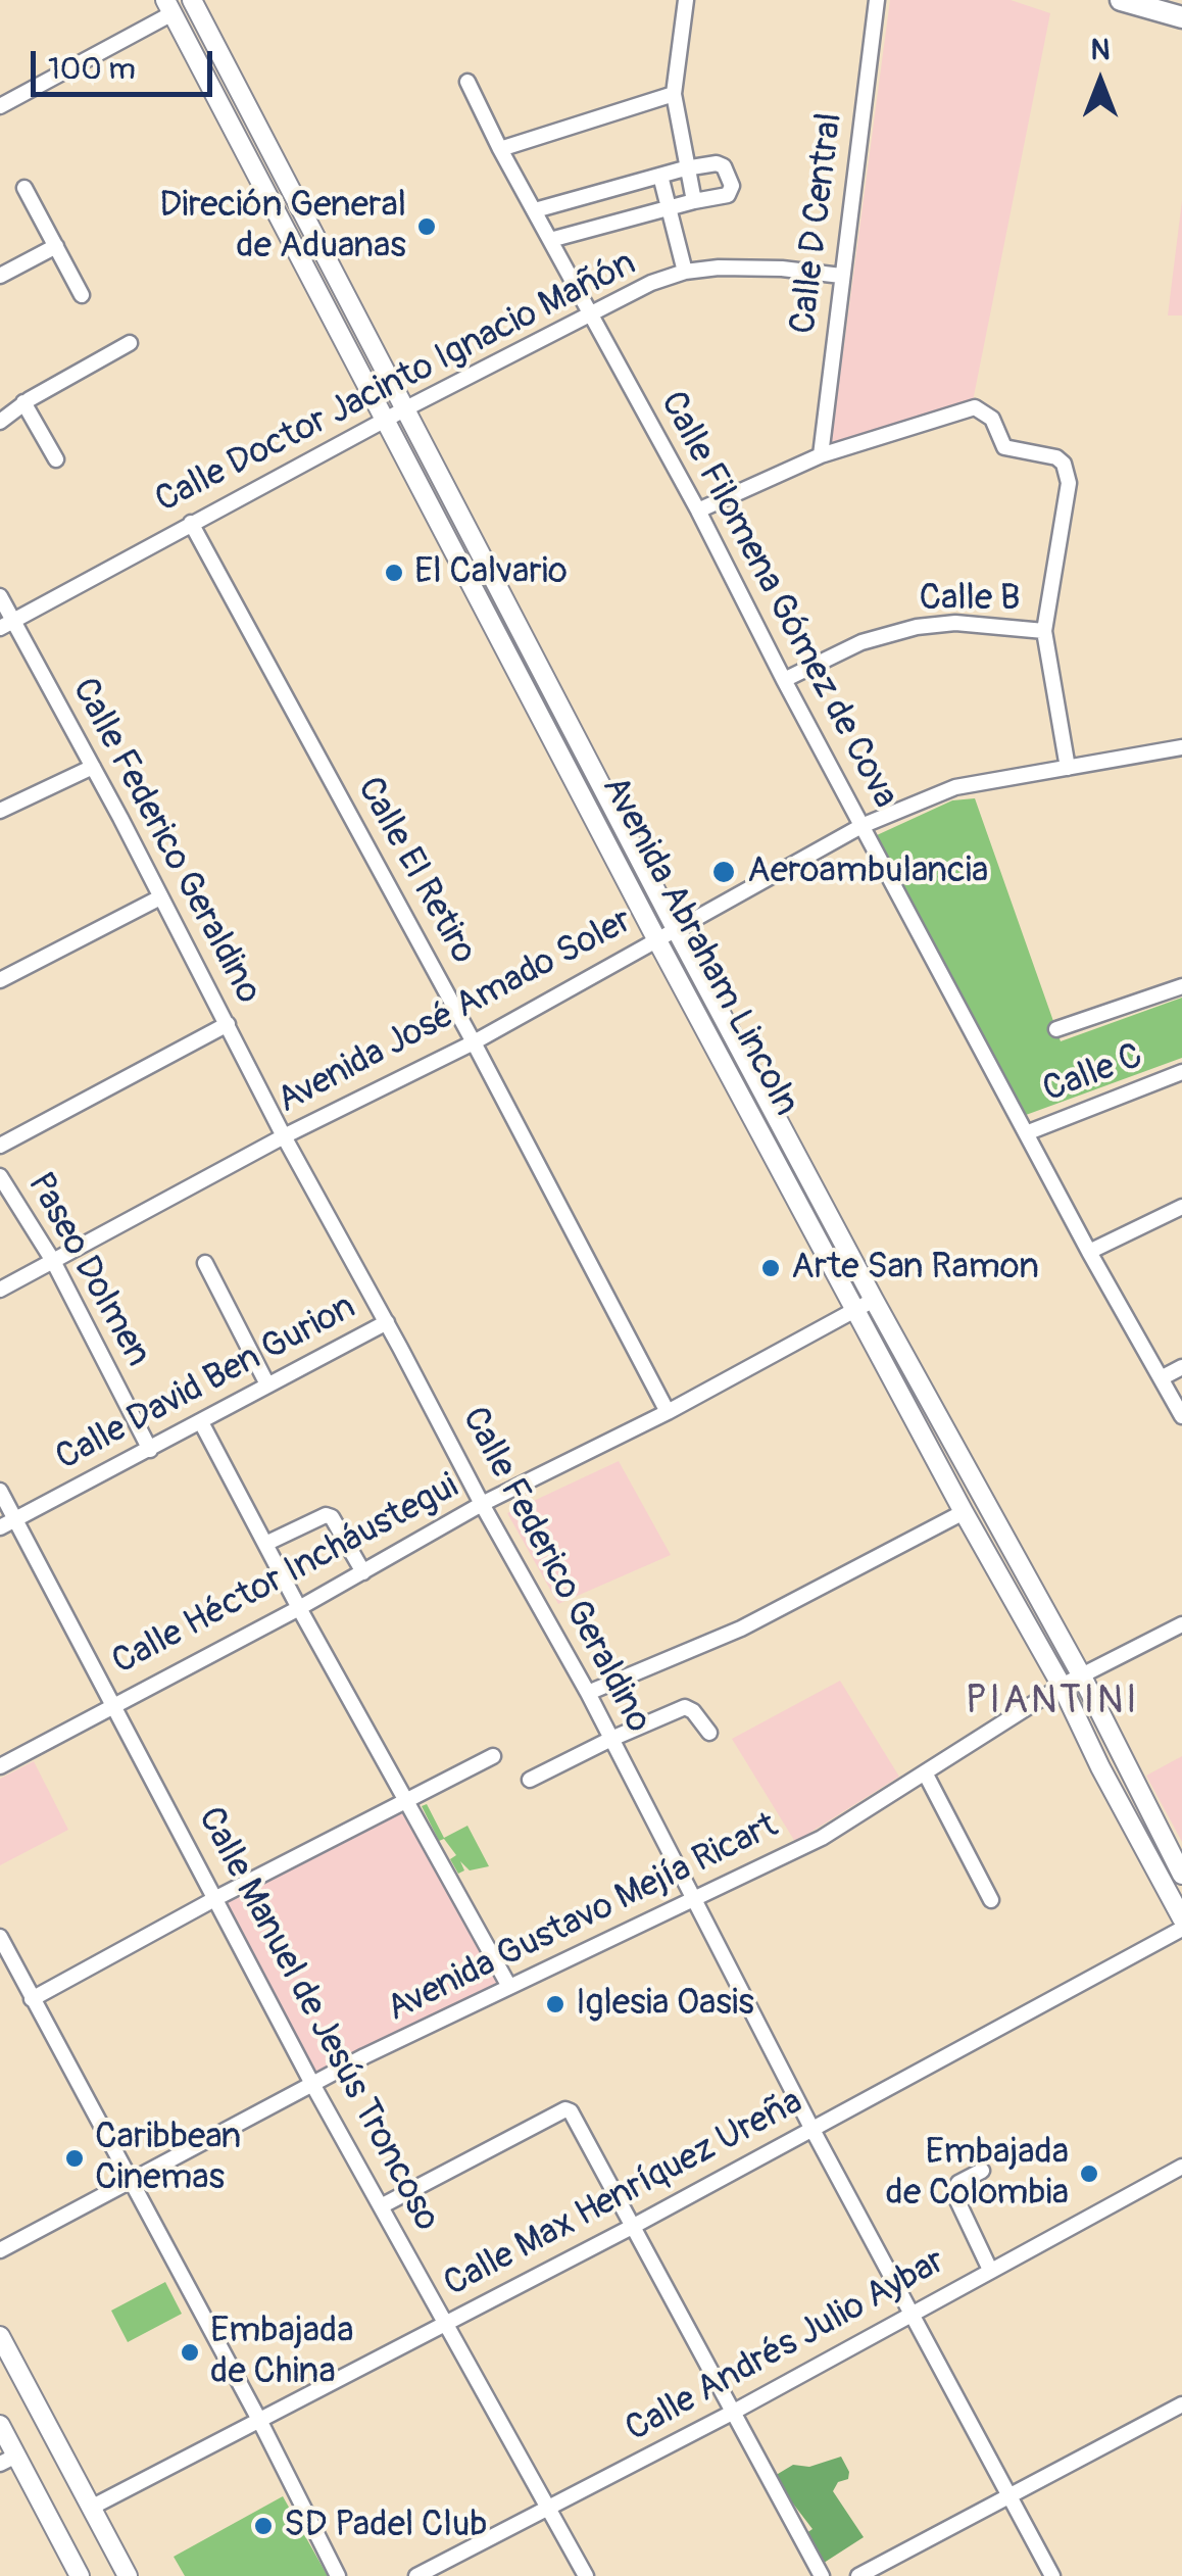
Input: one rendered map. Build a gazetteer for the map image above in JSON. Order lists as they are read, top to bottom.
{
  "streets": {
    "main road": ["Avenida Abraham Lincoln"],
    "street": [
      "Calle D Central",
      "Calle Doctor Jacinto Ignacio Mañón",
      "Calle B",
      "Calle Filomena Gómez de Cova",
      "Calle Federico Geraldino",
      "Calle El Retiro",
      "Avenida José Amado Soler",
      "Calle C",
      "Paseo Dolmen",
      "Calle David Ben Gurion",
      "Calle Héctor Incháustegui",
      "Avenida Gustavo Mejía Ricart",
      "Calle Manuel de Jesús Troncoso",
      "Calle Max Henríquez Ureña",
      "Calle Andrés Julio Aybar"
    ]
  },
  "crossings": [
    ["Calle D Central", "Calle Doctor Jacinto Ignacio Mañón"],
    ["Calle Doctor Jacinto Ignacio Mañón", "Calle Filomena Gómez de Cova"],
    ["Calle Doctor Jacinto Ignacio Mañón", "Calle Federico Geraldino"],
    ["Calle Doctor Jacinto Ignacio Mañón", "Calle El Retiro"],
    ["Calle Doctor Jacinto Ignacio Mañón", "Avenida Abraham Lincoln"],
    ["Calle B", "Calle Filomena Gómez de Cova"],
    ["Calle Filomena Gómez de Cova", "Avenida José Amado Soler"],
    ["Calle Filomena Gómez de Cova", "Calle C"],
    ["Calle Federico Geraldino", "Avenida José Amado Soler"],
    ["Calle Federico Geraldino", "Paseo Dolmen"],
    ["Calle Federico Geraldino", "Calle David Ben Gurion"],
    ["Calle Federico Geraldino", "Calle Héctor Incháustegui"],
    ["Calle Federico Geraldino", "Avenida Gustavo Mejía Ricart"],
    ["Calle Federico Geraldino", "Calle Max Henríquez Ureña"],
    ["Calle Federico Geraldino", "Calle Andrés Julio Aybar"],
    ["Calle El Retiro", "Avenida José Amado Soler"],
    ["Calle El Retiro", "Calle Héctor Incháustegui"],
    ["Avenida Abraham Lincoln", "Avenida José Amado Soler"],
    ["Avenida Abraham Lincoln", "Calle Héctor Incháustegui"],
    ["Avenida Abraham Lincoln", "Avenida Gustavo Mejía Ricart"],
    ["Avenida José Amado Soler", "Paseo Dolmen"],
    ["Paseo Dolmen", "Calle David Ben Gurion"],
    ["Calle David Ben Gurion", "Calle Manuel de Jesús Troncoso"],
    ["Calle Héctor Incháustegui", "Calle Manuel de Jesús Troncoso"],
    ["Avenida Gustavo Mejía Ricart", "Calle Manuel de Jesús Troncoso"],
    ["Calle Manuel de Jesús Troncoso", "Calle Max Henríquez Ureña"],
    ["Calle Manuel de Jesús Troncoso", "Calle Andrés Julio Aybar"]
  ],
  "districts": ["PIANTINI"],
  "places": [
    "Direción General de Aduanas",
    "El Calvario",
    "Aeroambulancia",
    "Arte San Ramon",
    "Iglesia Oasis",
    "Caribbean Cinemas",
    "Embajada de Colombia",
    "Embajada de China",
    "SD Padel Club"
  ],
  "scale_bar": "100 m",
  "north": "top"
}
